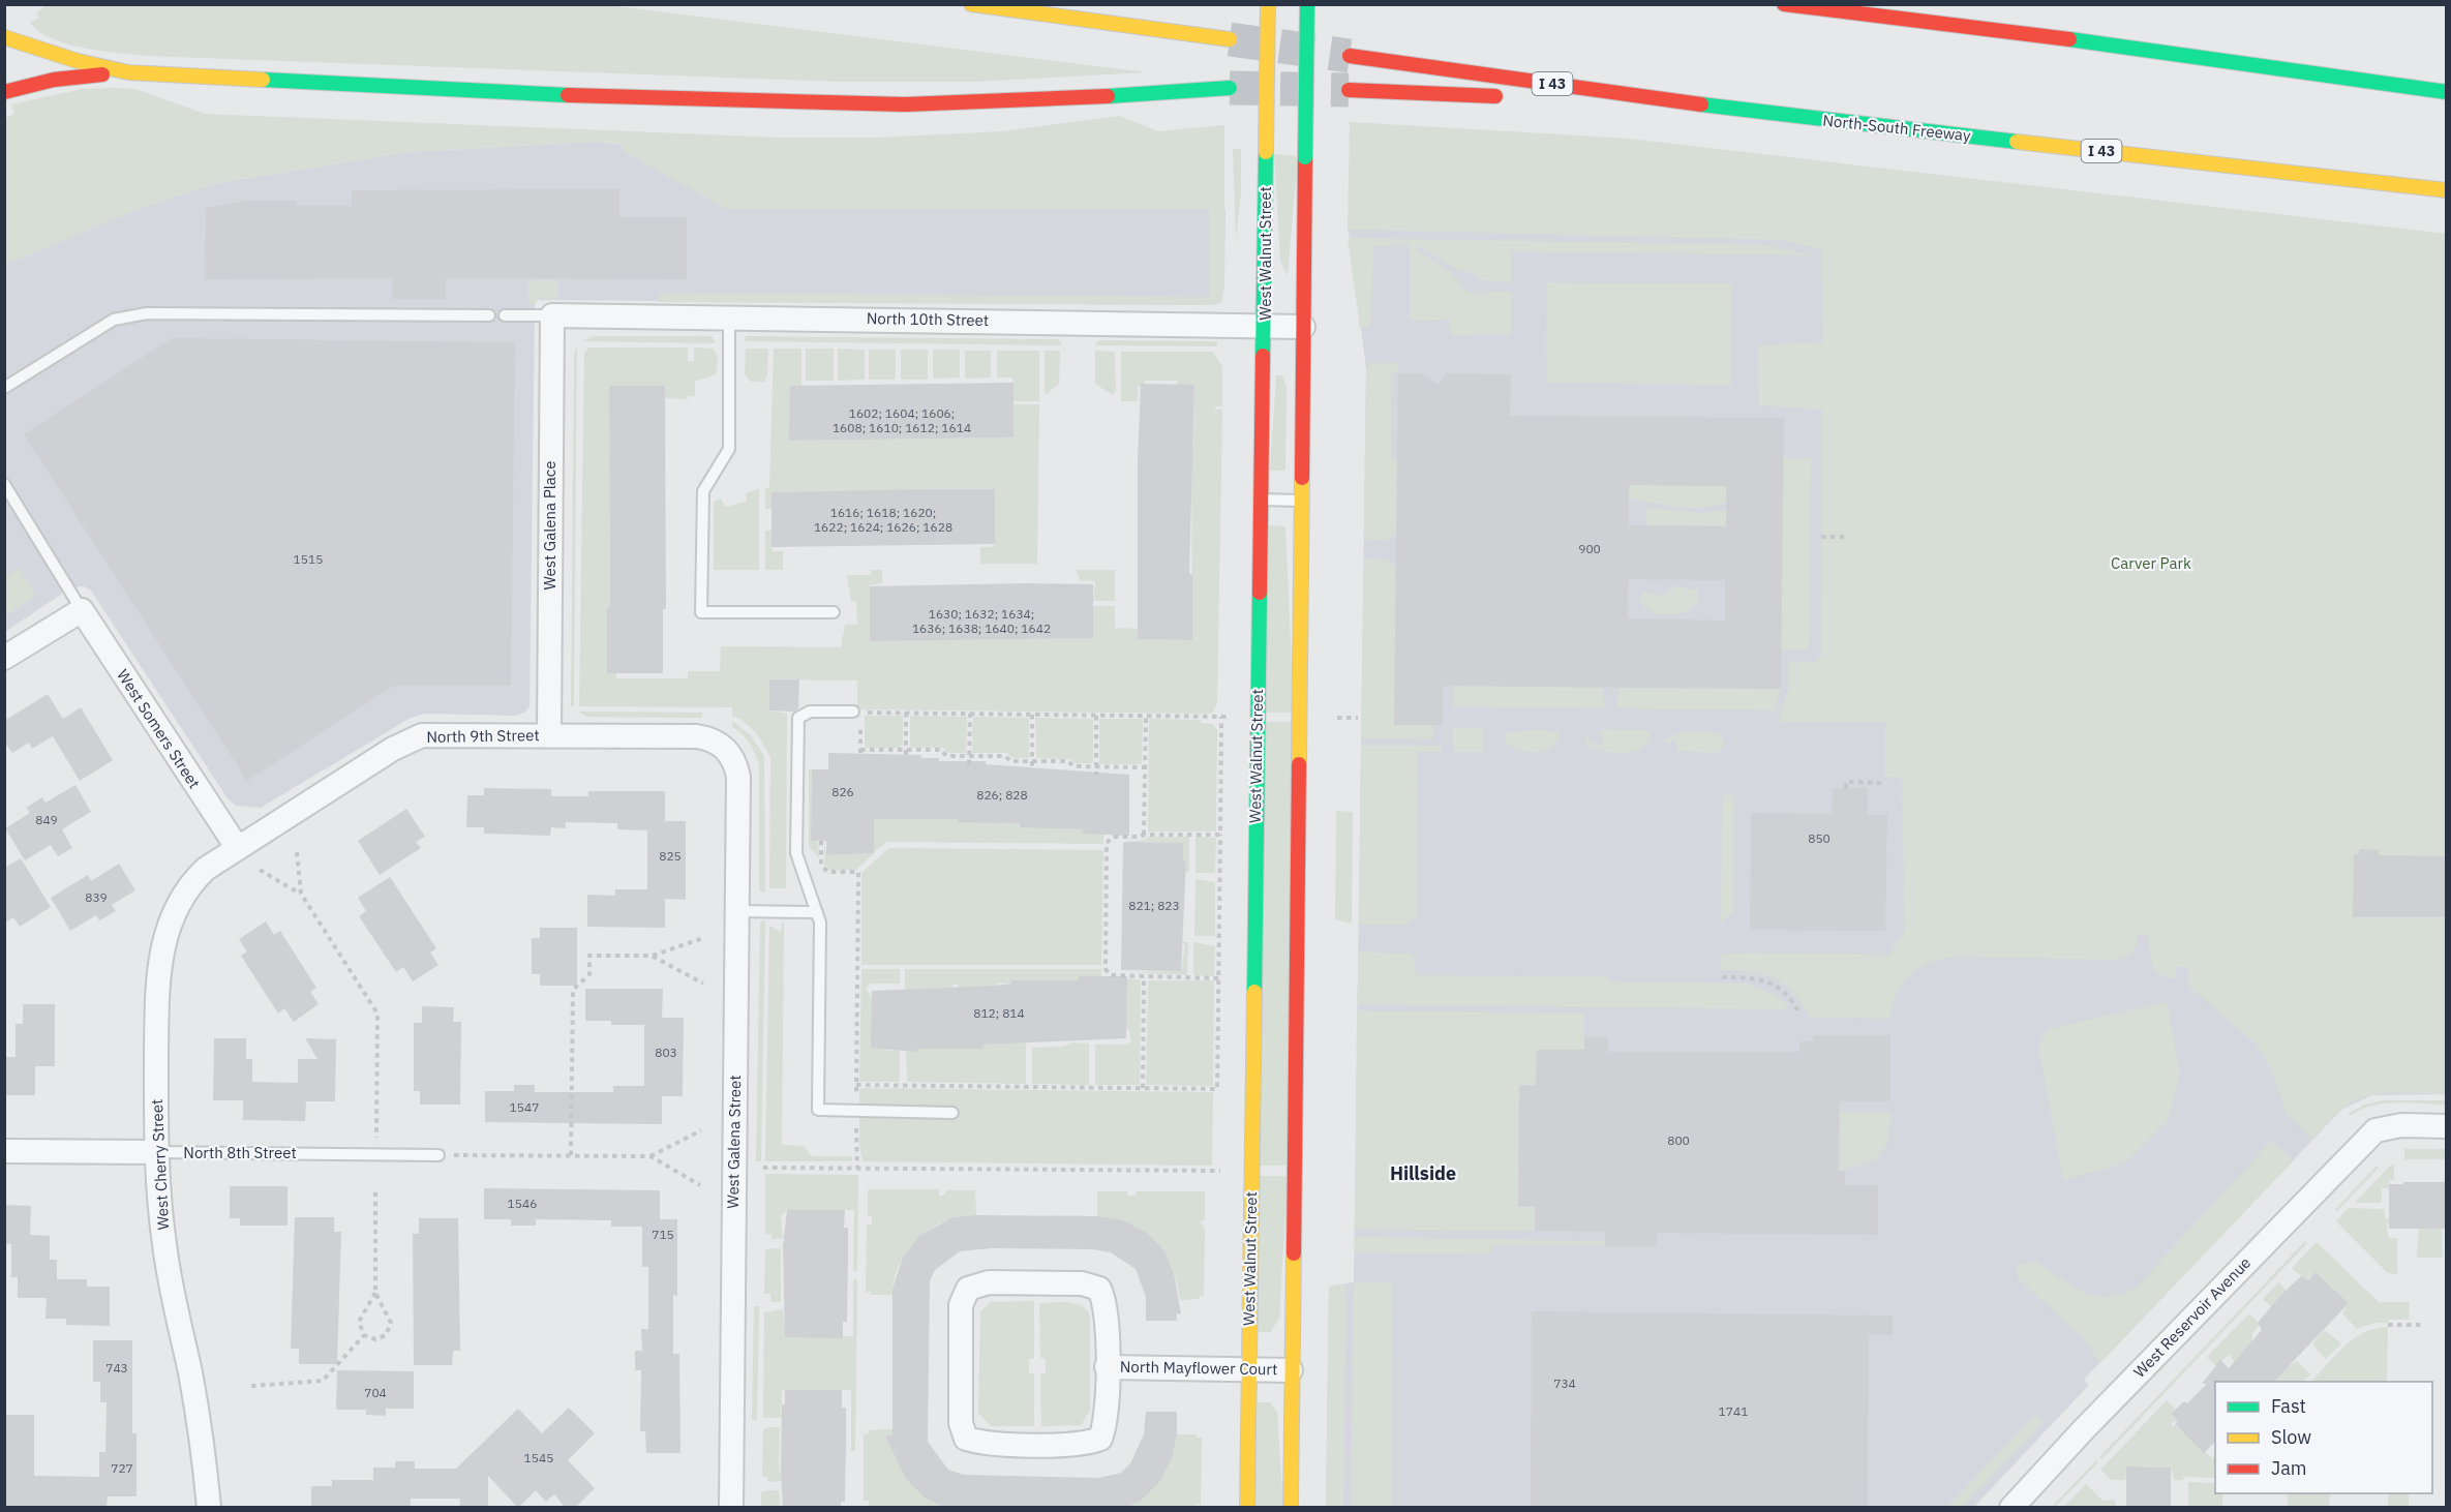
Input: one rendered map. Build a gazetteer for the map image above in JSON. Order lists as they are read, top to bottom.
{
  "streets": {
    "main road": ["I 43", "North-South Freeway", "West Walnut Street"],
    "street": [
      "North 10th Street",
      "West Galena Place",
      "West Somers Street",
      "North 9th Street",
      "West Galena Street",
      "North 8th Street",
      "West Cherry Street",
      "West Reservoir Avenue",
      "North Mayflower Court"
    ]
  },
  "crossings": [
    ["West Walnut Street", "North 10th Street"],
    ["West Walnut Street", "North Mayflower Court"],
    ["North 10th Street", "West Galena Place"],
    ["West Galena Place", "North 9th Street"],
    ["West Somers Street", "North 9th Street"],
    ["West Somers Street", "West Cherry Street"],
    ["North 9th Street", "West Galena Street"],
    ["North 9th Street", "West Cherry Street"],
    ["North 8th Street", "West Cherry Street"]
  ],
  "districts": ["Hillside"],
  "parks": ["Carver Park"],
  "house_numbers": [
    "1602; 1604; 1606; 1608; 1610; 1612; 1614",
    "1616; 1618; 1620; 1622; 1624; 1626; 1628",
    "900",
    "1515",
    "1630; 1632; 1634; 1636; 1638; 1640; 1642",
    "826",
    "826; 828",
    "849",
    "850",
    "825",
    "839",
    "821; 823",
    "812; 814",
    "803",
    "1547",
    "800",
    "1546",
    "715",
    "743",
    "734",
    "704",
    "1741",
    "1545",
    "727"
  ],
  "legend": ["Fast", "Slow", "Jam"]
}
